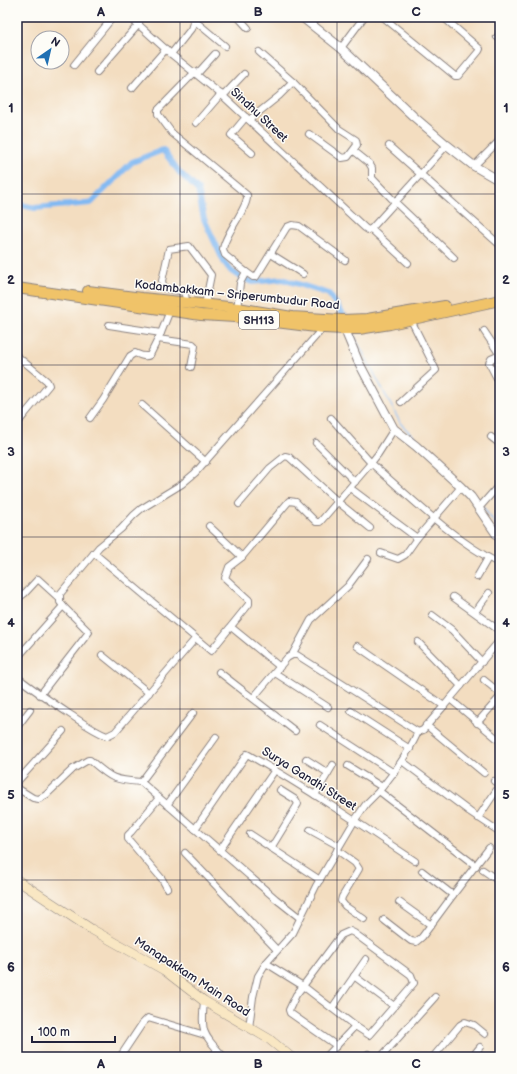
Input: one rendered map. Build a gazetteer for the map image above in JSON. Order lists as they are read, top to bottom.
{
  "streets": {
    "main road": ["Kodambakkam – Sriperumbudur Road", "SH113", "Manapakkam Main Road"],
    "street": ["Sindhu Street", "Surya Gandhi Street"]
  },
  "scale_bar": "100 m",
  "north": "top right",
  "grid": {
    "columns": ["A", "B", "C"],
    "rows": [
      "1",
      "2",
      "3",
      "4",
      "5",
      "6"
    ]
  }
}
